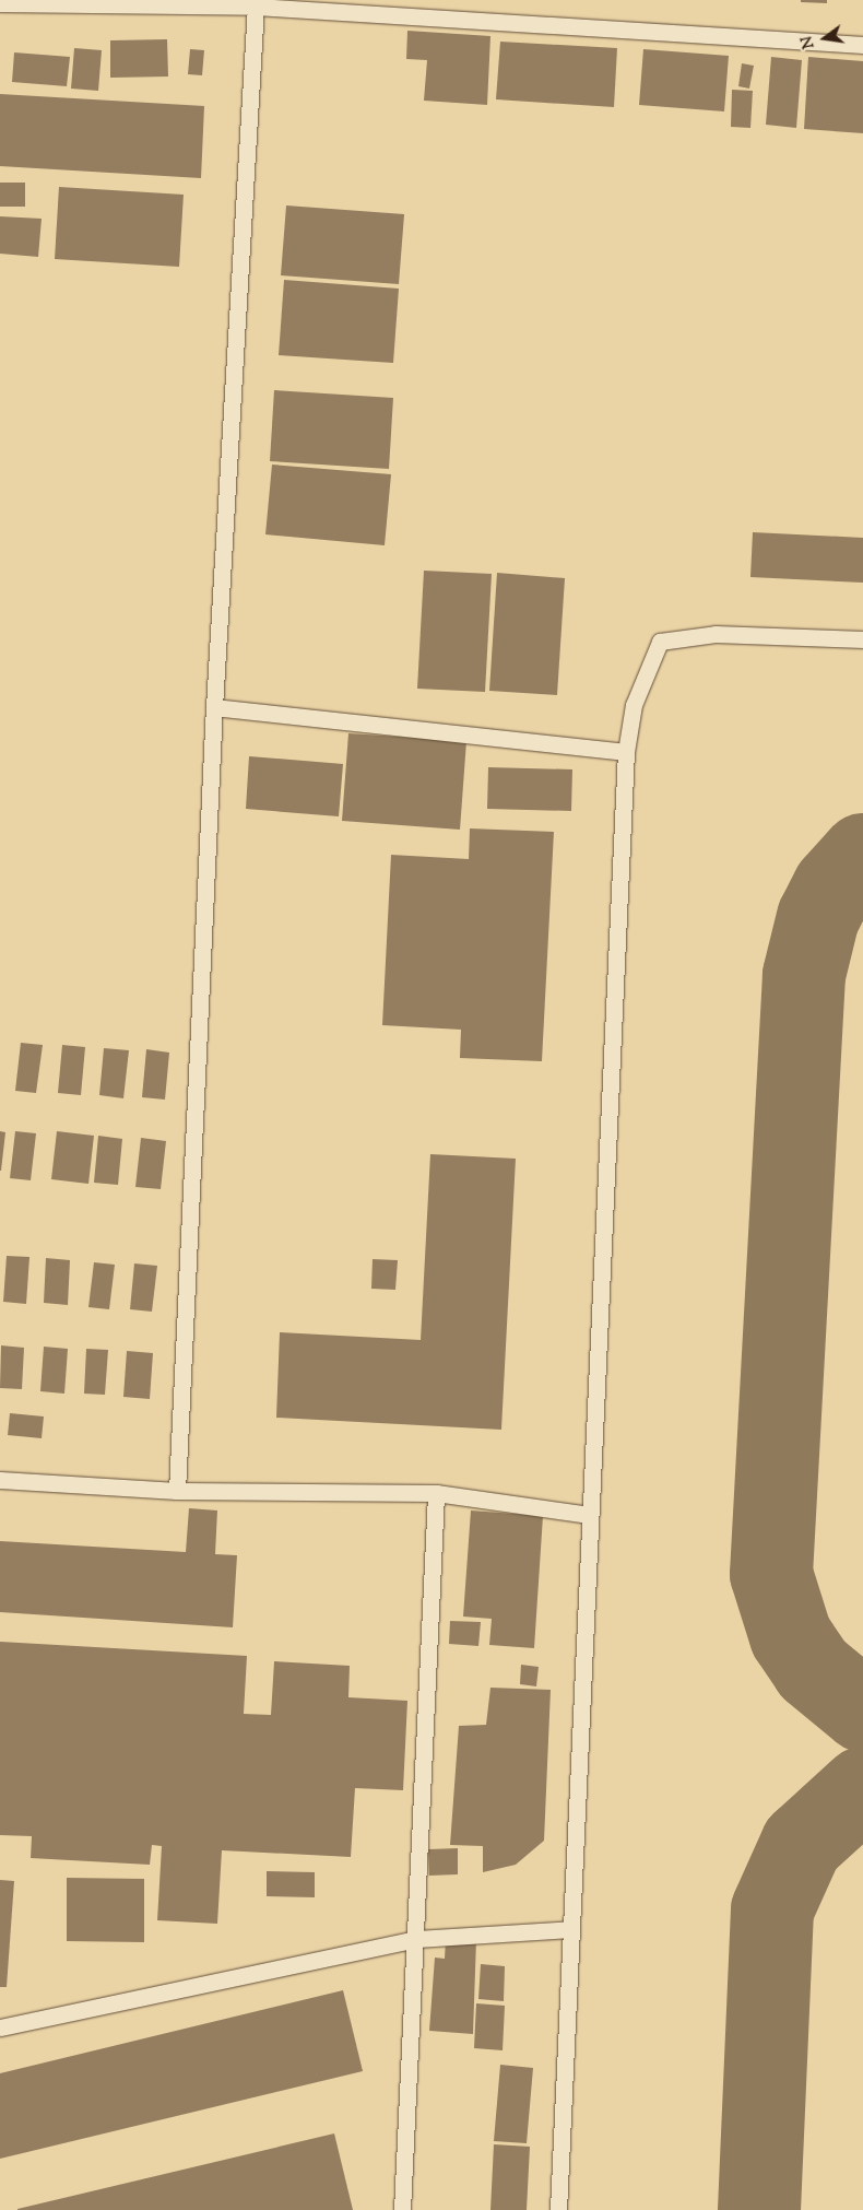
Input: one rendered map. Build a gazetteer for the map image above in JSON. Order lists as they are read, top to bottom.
{
  "north": "left"
}
